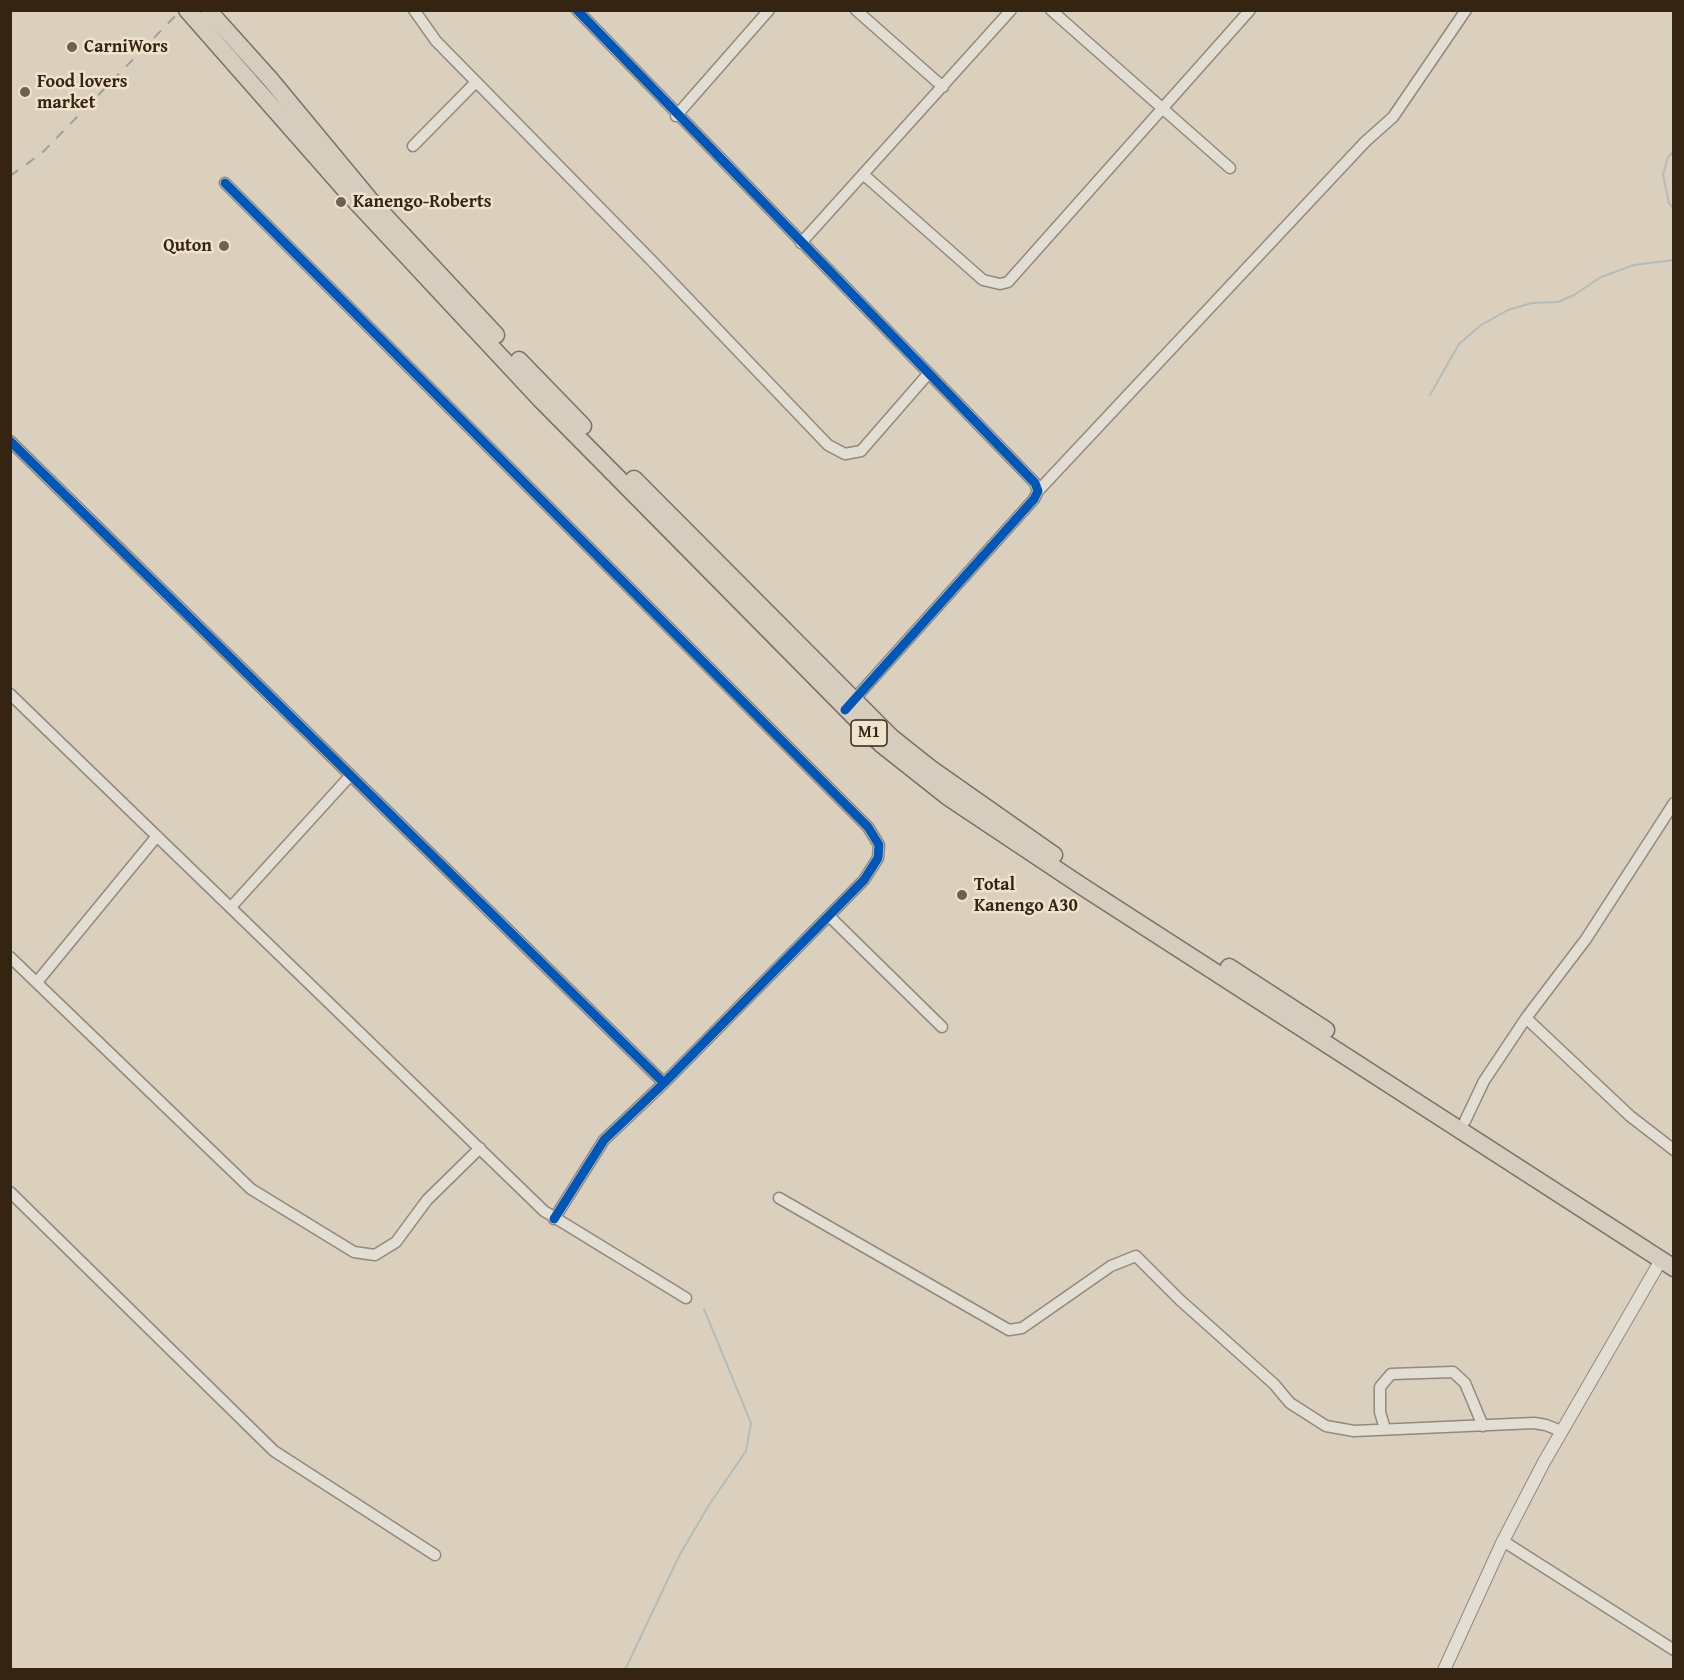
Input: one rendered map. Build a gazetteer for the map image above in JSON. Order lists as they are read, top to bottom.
{
  "streets": {
    "highway": ["M1"]
  },
  "places": [
    "CarniWors",
    "Food lovers market",
    "Kanengo-Roberts",
    "Quton",
    "Total Kanengo A30"
  ]
}
